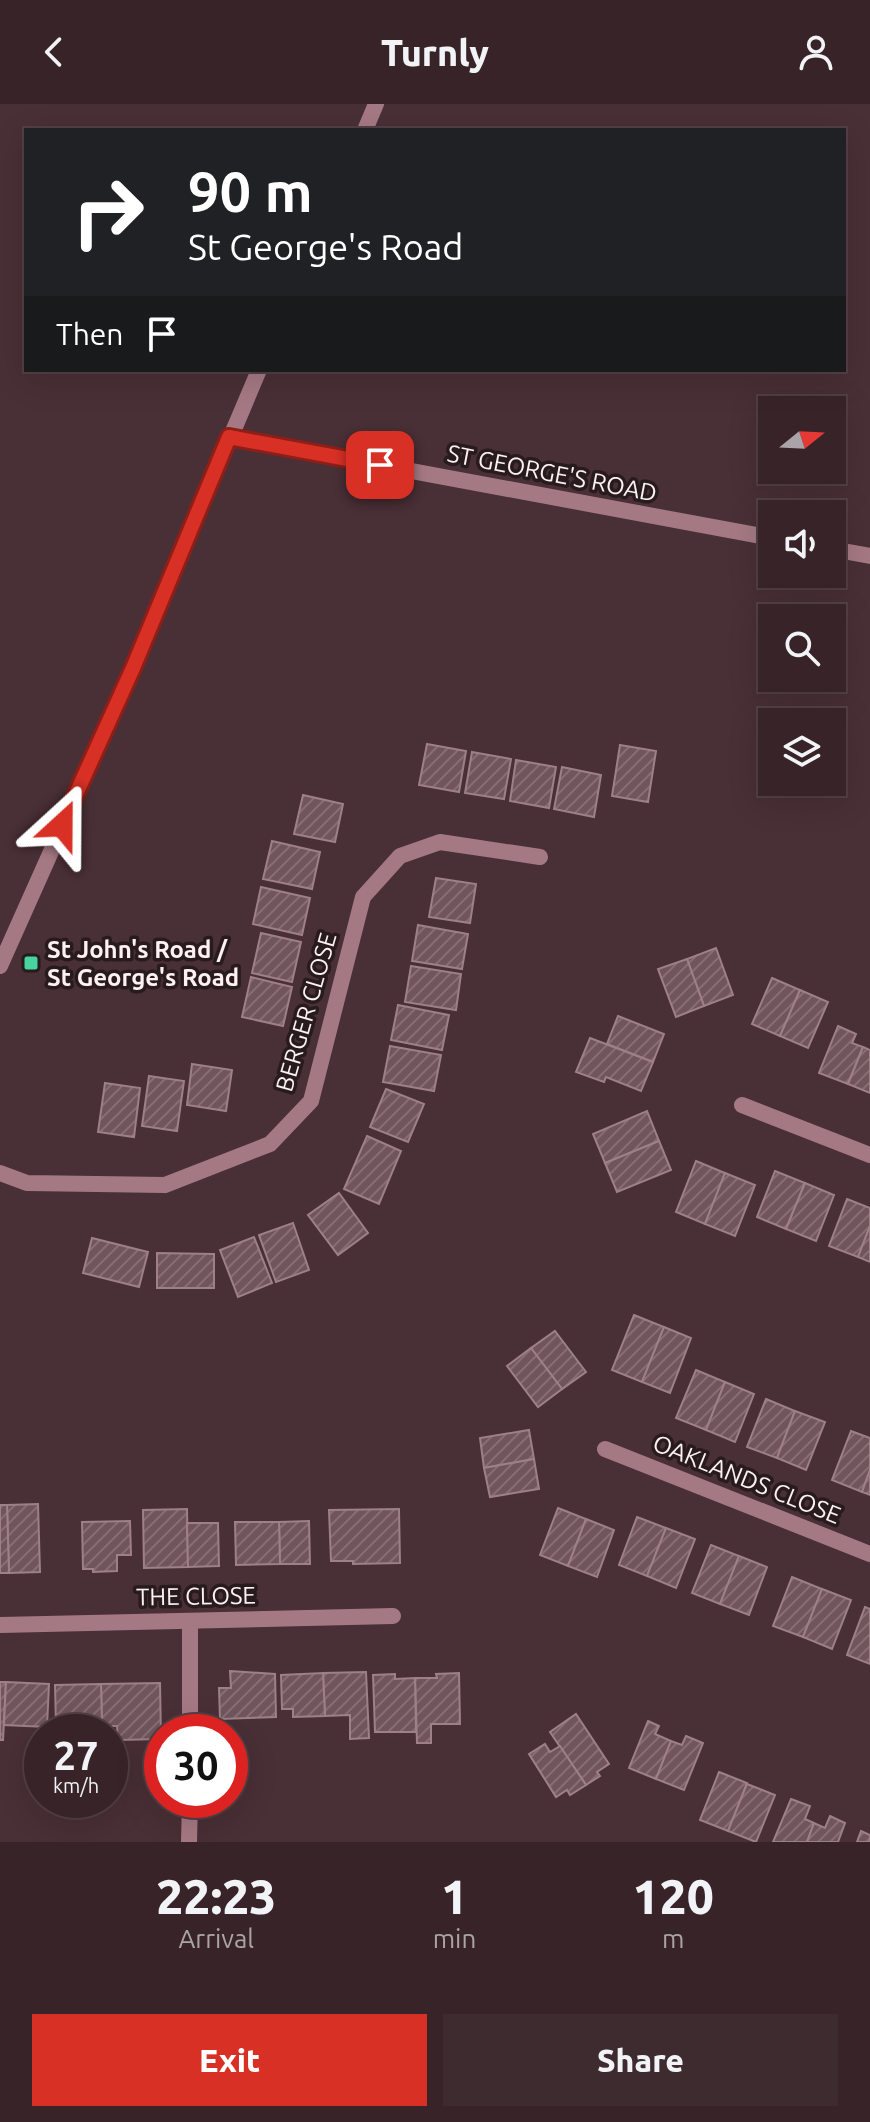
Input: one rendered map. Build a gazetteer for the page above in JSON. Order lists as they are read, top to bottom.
{
  "streets": {
    "street": [
      "ST GEORGE'S ROAD",
      "BERGER CLOSE",
      "OAKLANDS CLOSE",
      "THE CLOSE"
    ]
  },
  "places": {
    "transit": ["St John's Road / St George's Road"]
  },
  "north": "right",
  "page": {
    "header": "Turnly",
    "turn": ["90 m", "St George's Road"],
    "then": "Then",
    "speed": "27 km/h",
    "limit": "30",
    "eta": [
      "22:23",
      "Arrival",
      "1",
      "min",
      "120",
      "m"
    ],
    "buttons": ["Exit", "Share"]
  }
}
